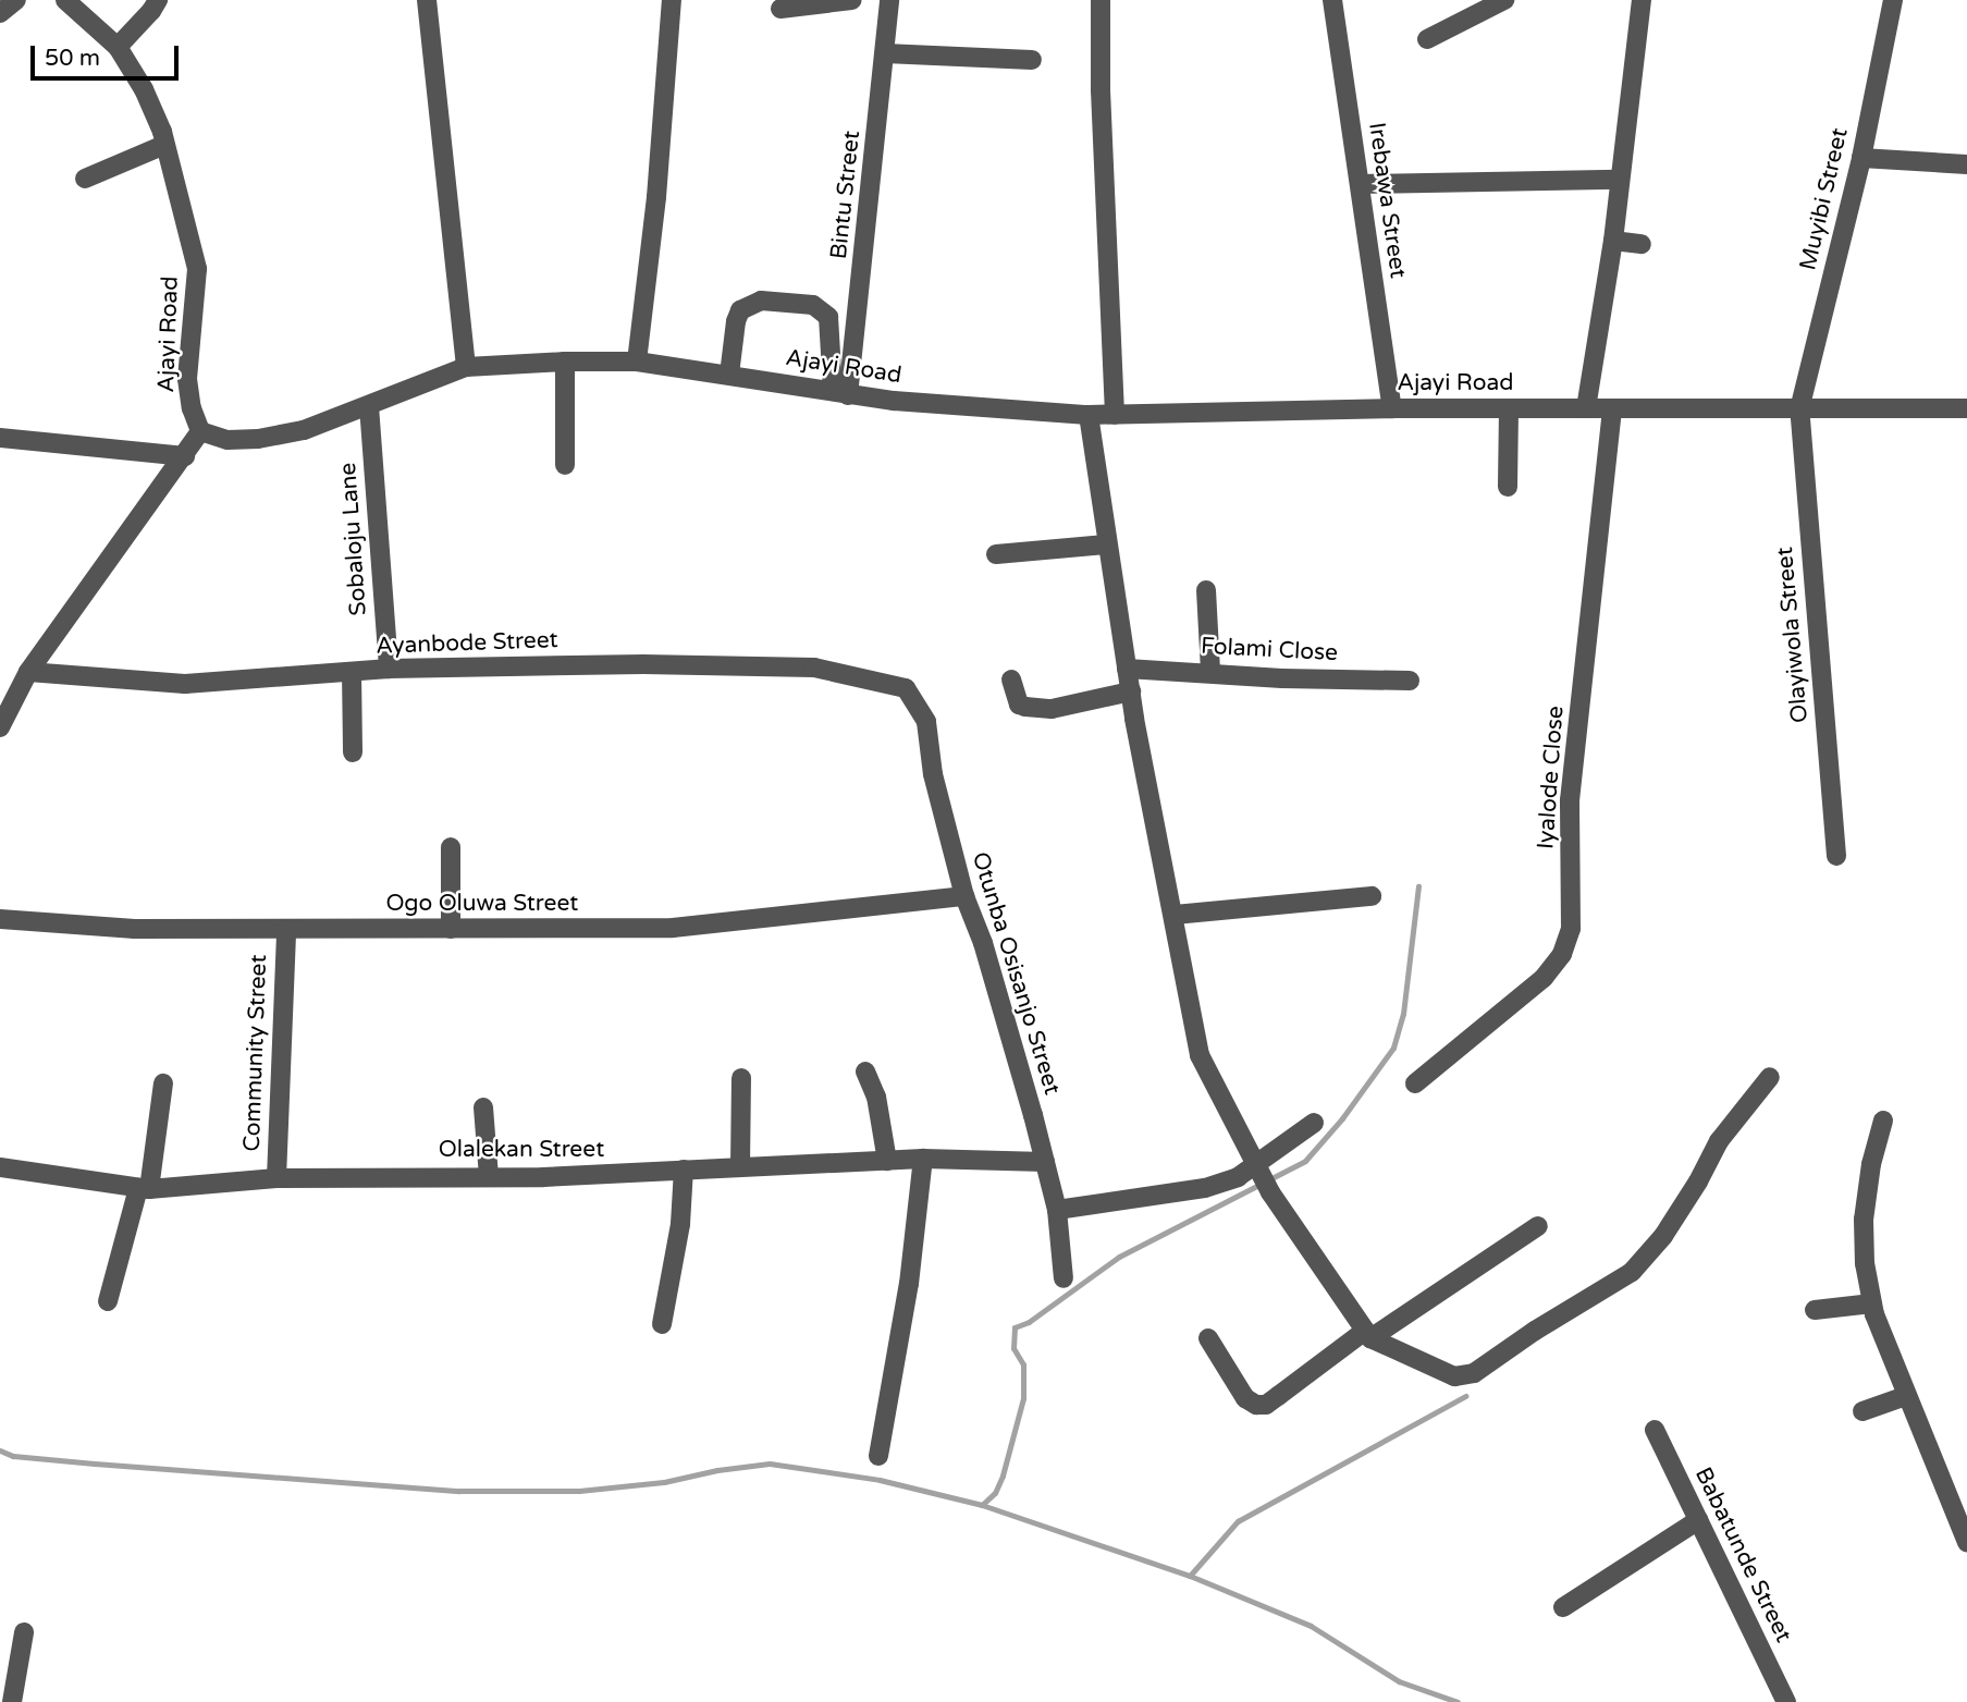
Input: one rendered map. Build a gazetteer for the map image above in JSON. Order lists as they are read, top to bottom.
{
  "streets": {
    "street": [
      "Bintu Street",
      "Muyibi Street",
      "Irebawa Street",
      "Ajayi Road",
      "Sobaloju Lane",
      "Olayiwola Street",
      "Ayanbode Street",
      "Folami Close",
      "Iyalode Close",
      "Ogo Oluwa Street",
      "Otunba Osisanjo Street",
      "Community Street",
      "Olalekan Street",
      "Babatunde Street"
    ]
  },
  "crossings": [
    ["Bintu Street", "Ajayi Road"],
    ["Muyibi Street", "Ajayi Road"],
    ["Muyibi Street", "Olayiwola Street"],
    ["Irebawa Street", "Ajayi Road"],
    ["Ajayi Road", "Sobaloju Lane"],
    ["Ajayi Road", "Olayiwola Street"],
    ["Ajayi Road", "Iyalode Close"],
    ["Sobaloju Lane", "Ayanbode Street"],
    ["Ayanbode Street", "Otunba Osisanjo Street"],
    ["Ogo Oluwa Street", "Otunba Osisanjo Street"],
    ["Ogo Oluwa Street", "Community Street"],
    ["Otunba Osisanjo Street", "Olalekan Street"],
    ["Community Street", "Olalekan Street"]
  ],
  "scale_bar": "50 m"
}
